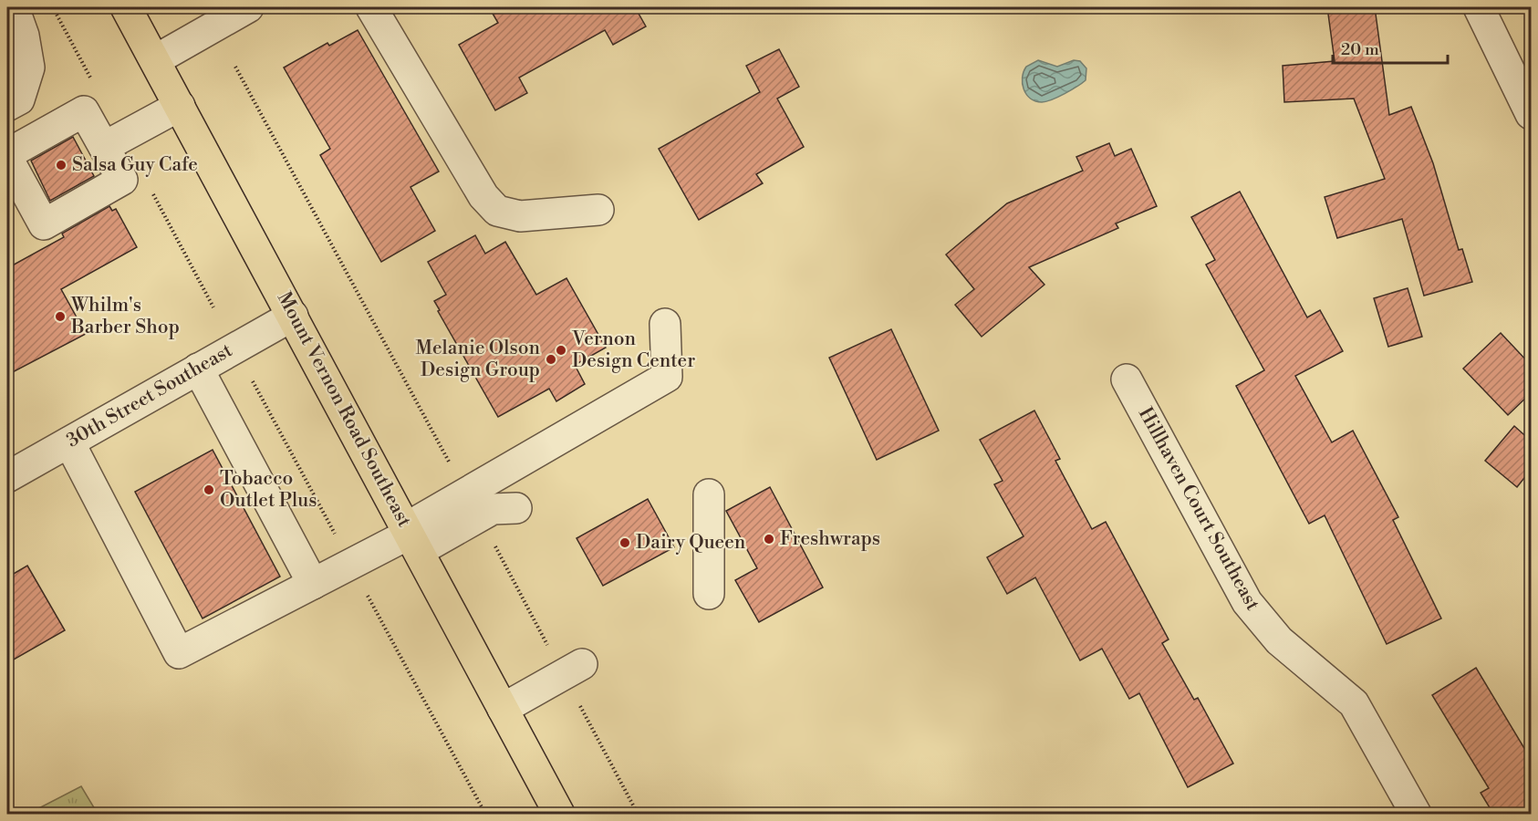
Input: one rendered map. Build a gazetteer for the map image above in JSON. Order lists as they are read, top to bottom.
{
  "streets": {
    "main road": ["Mount Vernon Road Southeast"],
    "street": ["30th Street Southeast", "Hillhaven Court Southeast"]
  },
  "crossings": [
    ["30th Street Southeast", "Mount Vernon Road Southeast"]
  ],
  "places": [
    "Salsa Guy Cafe",
    "Whilm's Barber Shop",
    "Vernon Design Center",
    "Melanie Olson Design Group",
    "Tobacco Outlet Plus",
    "Freshwraps",
    "Dairy Queen"
  ],
  "scale_bar": "20 m"
}
